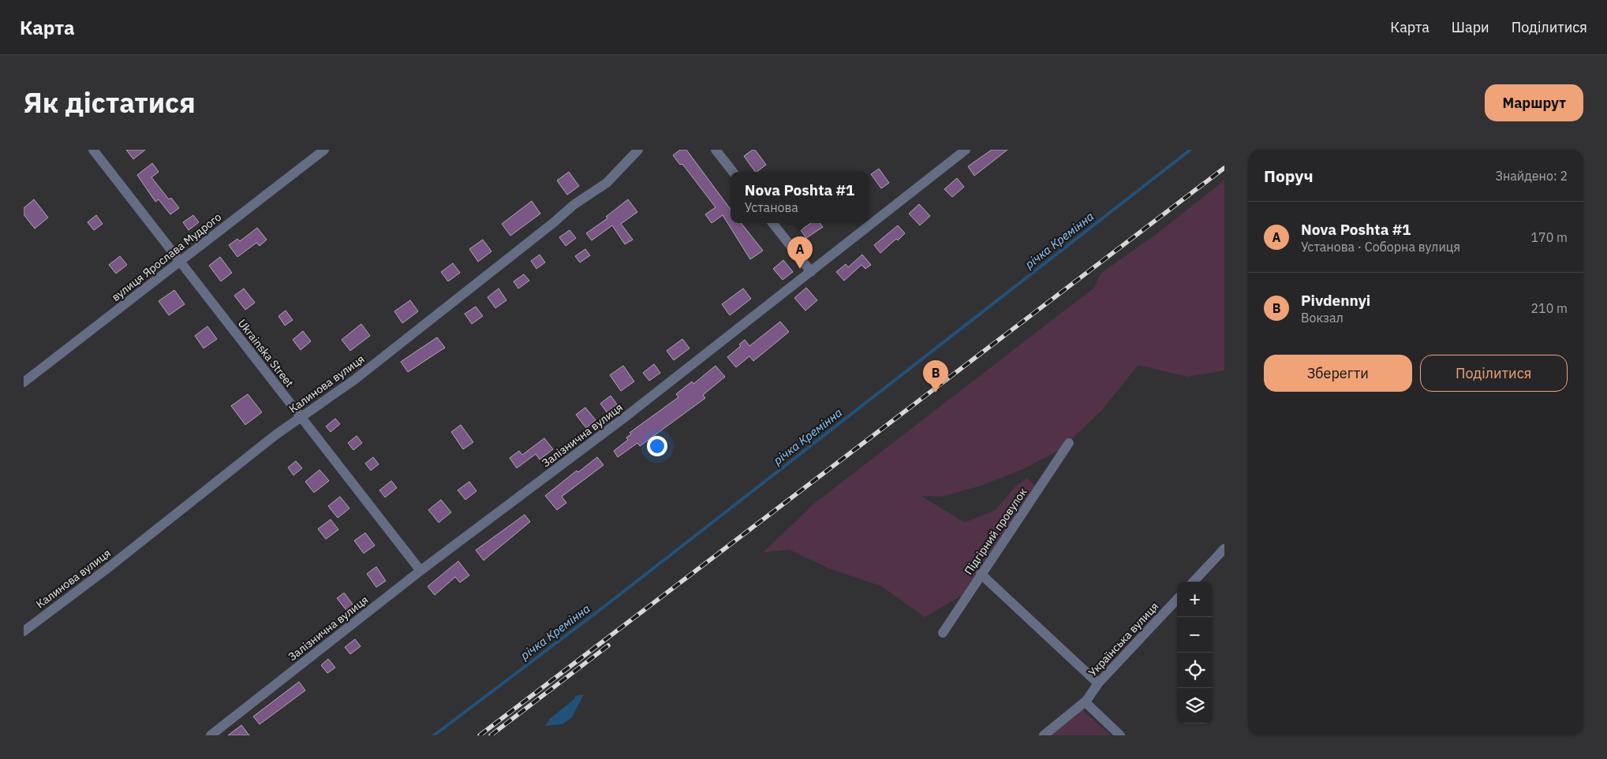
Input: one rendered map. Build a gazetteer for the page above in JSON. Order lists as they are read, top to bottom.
{
  "streets": {
    "street": [
      "вулиця Ярослава Мудрого",
      "Ukrainska Street",
      "Калинова вулиця",
      "Залізнична вулиця",
      "Підгірний провулок",
      "Українська вулиця"
    ]
  },
  "crossings": [
    ["вулиця Ярослава Мудрого", "Ukrainska Street"],
    ["Ukrainska Street", "Калинова вулиця"],
    ["Ukrainska Street", "Залізнична вулиця"]
  ],
  "water": ["річка Кремінна"],
  "page": {
    "header": "Карта",
    "nav": ["Карта", "Шари", "Поділитися"],
    "title": "Як дістатися",
    "buttons": [
      "Маршрут",
      ["Зберегти", "Поділитися"]
    ],
    "heading": ["Поруч", "Знайдено: 2"],
    "popup": ["Nova Poshta #1", "Установа"],
    "list": [
      {
        "mark": "A",
        "name": "Nova Poshta #1",
        "note": "Установа · Соборна вулиця",
        "value": "170 m"
      },
      {
        "mark": "B",
        "name": "Pivdennyi",
        "note": "Вокзал",
        "value": "210 m"
      }
    ],
    "pins": ["A", "B"],
    "map_buttons": ["+", "−"]
  }
}
